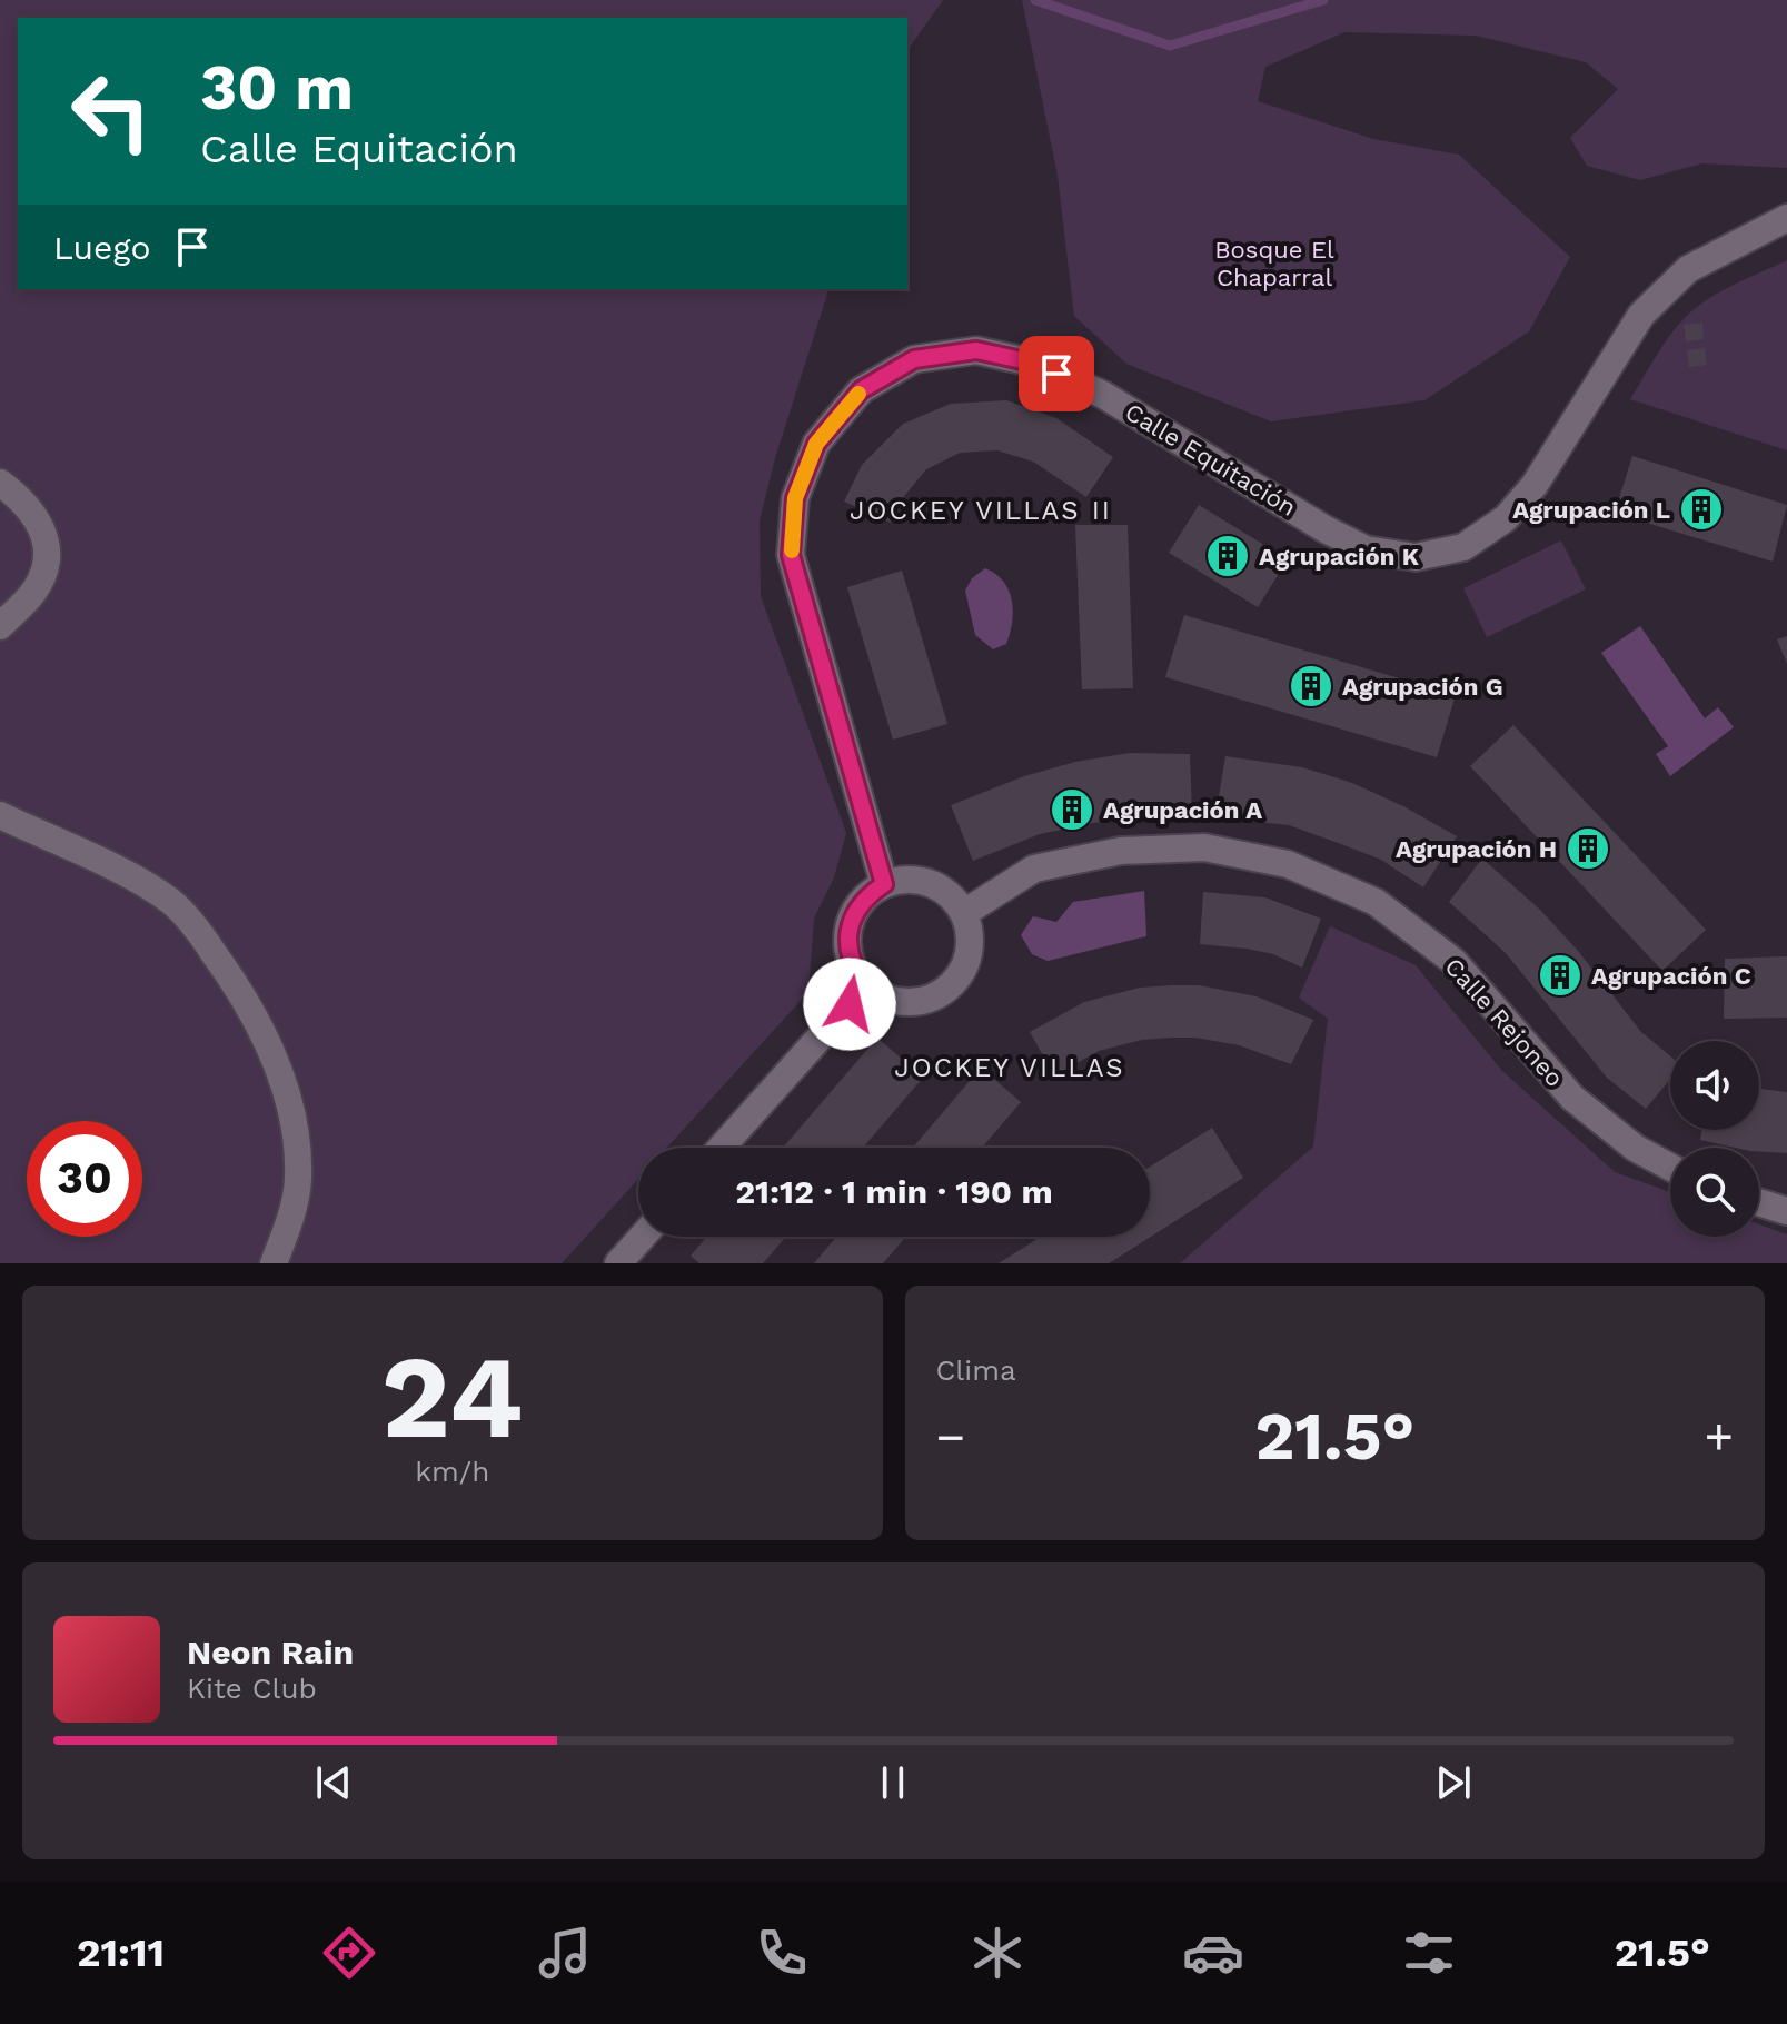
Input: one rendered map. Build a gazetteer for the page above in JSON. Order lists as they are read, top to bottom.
{
  "streets": {
    "street": ["Calle Equitación", "Calle Rejoneo"]
  },
  "crossings": [
    ["Calle Equitación", "Calle Rejoneo"]
  ],
  "districts": ["JOCKEY VILLAS II", "JOCKEY VILLAS"],
  "parks": ["Bosque El Chaparral"],
  "places": {
    "building": [
      "Agrupación L",
      "Agrupación K",
      "Agrupación G",
      "Agrupación A",
      "Agrupación H",
      "Agrupación C"
    ]
  },
  "page": {
    "turn": ["30 m", "Calle Equitación"],
    "then": "Luego",
    "limit": "30",
    "trip": "21:12 · 1 min · 190 m",
    "tile": [
      ["24", "km/h"],
      "Clima"
    ],
    "heat": ["−", "21.5°", "+"],
    "song": ["Neon Rain", "Kite Club"],
    "tabs": ["21:11", "21.5°"]
  }
}
